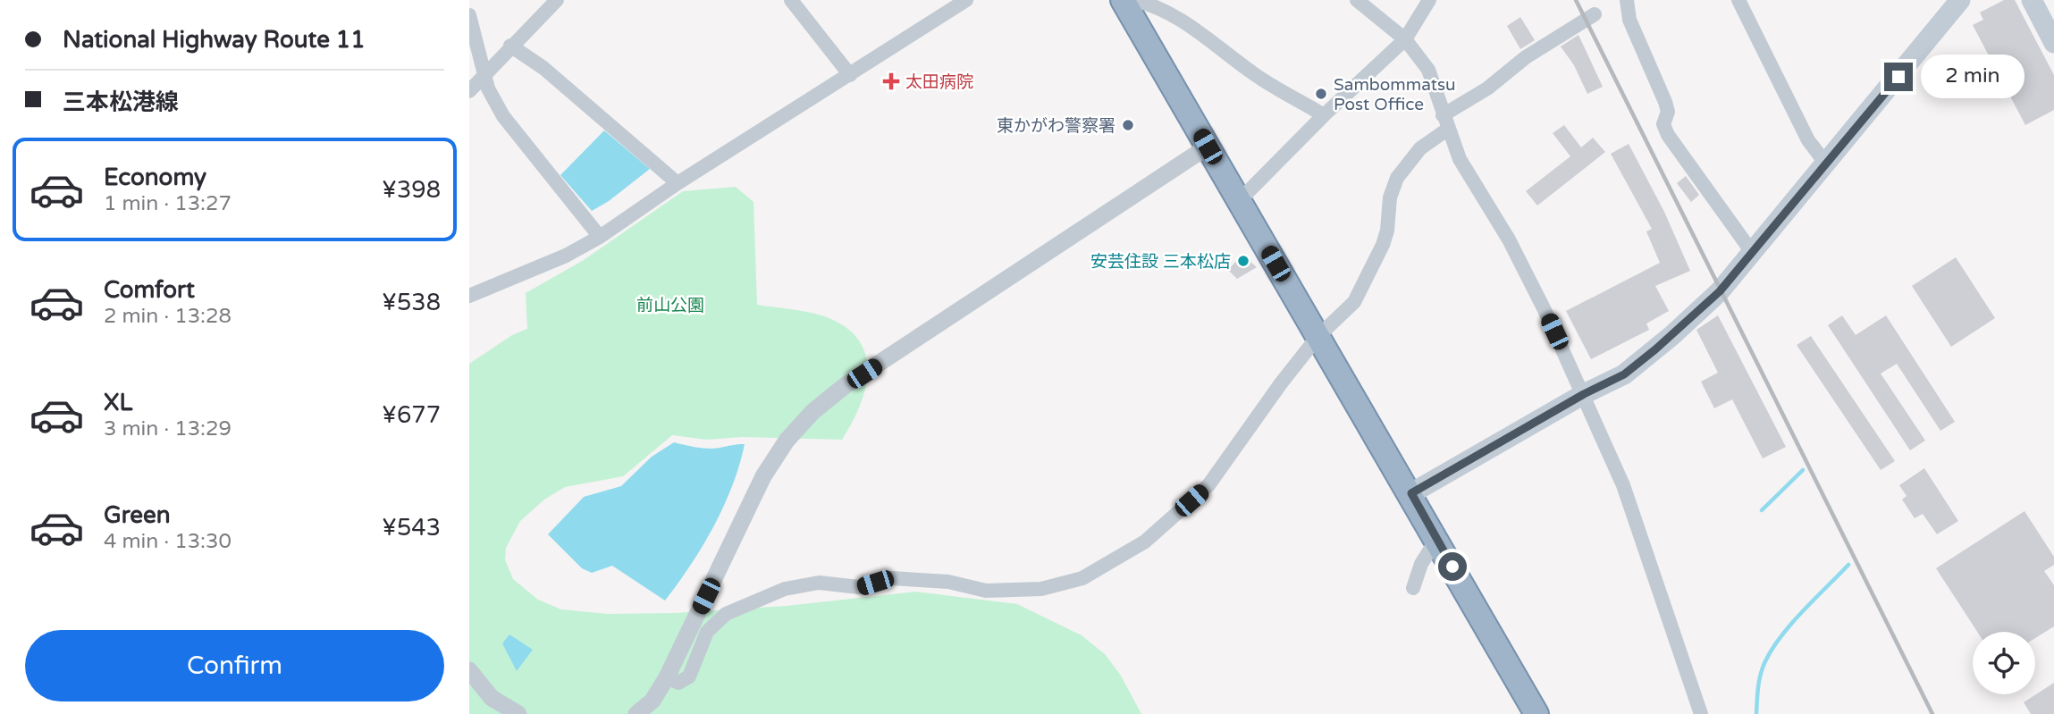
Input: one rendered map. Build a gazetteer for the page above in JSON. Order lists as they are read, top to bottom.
{
  "parks": ["前山公園"],
  "places": {
    "health": ["太田病院"],
    "other": ["Sambommatsu Post Office", "東かがわ警察署", "安芸住設 三本松店"]
  },
  "page": {
    "banner": ["National Highway Route 11", "三本松港線"],
    "bubble": "2 min",
    "list": [
      {
        "name": "Economy",
        "note": "1 min · 13:27",
        "value": "¥398"
      },
      {
        "name": "Comfort",
        "note": "2 min · 13:28",
        "value": "¥538"
      },
      {
        "name": "XL",
        "note": "3 min · 13:29",
        "value": "¥677"
      },
      {
        "name": "Green",
        "note": "4 min · 13:30",
        "value": "¥543"
      }
    ],
    "buttons": "Confirm"
  }
}
